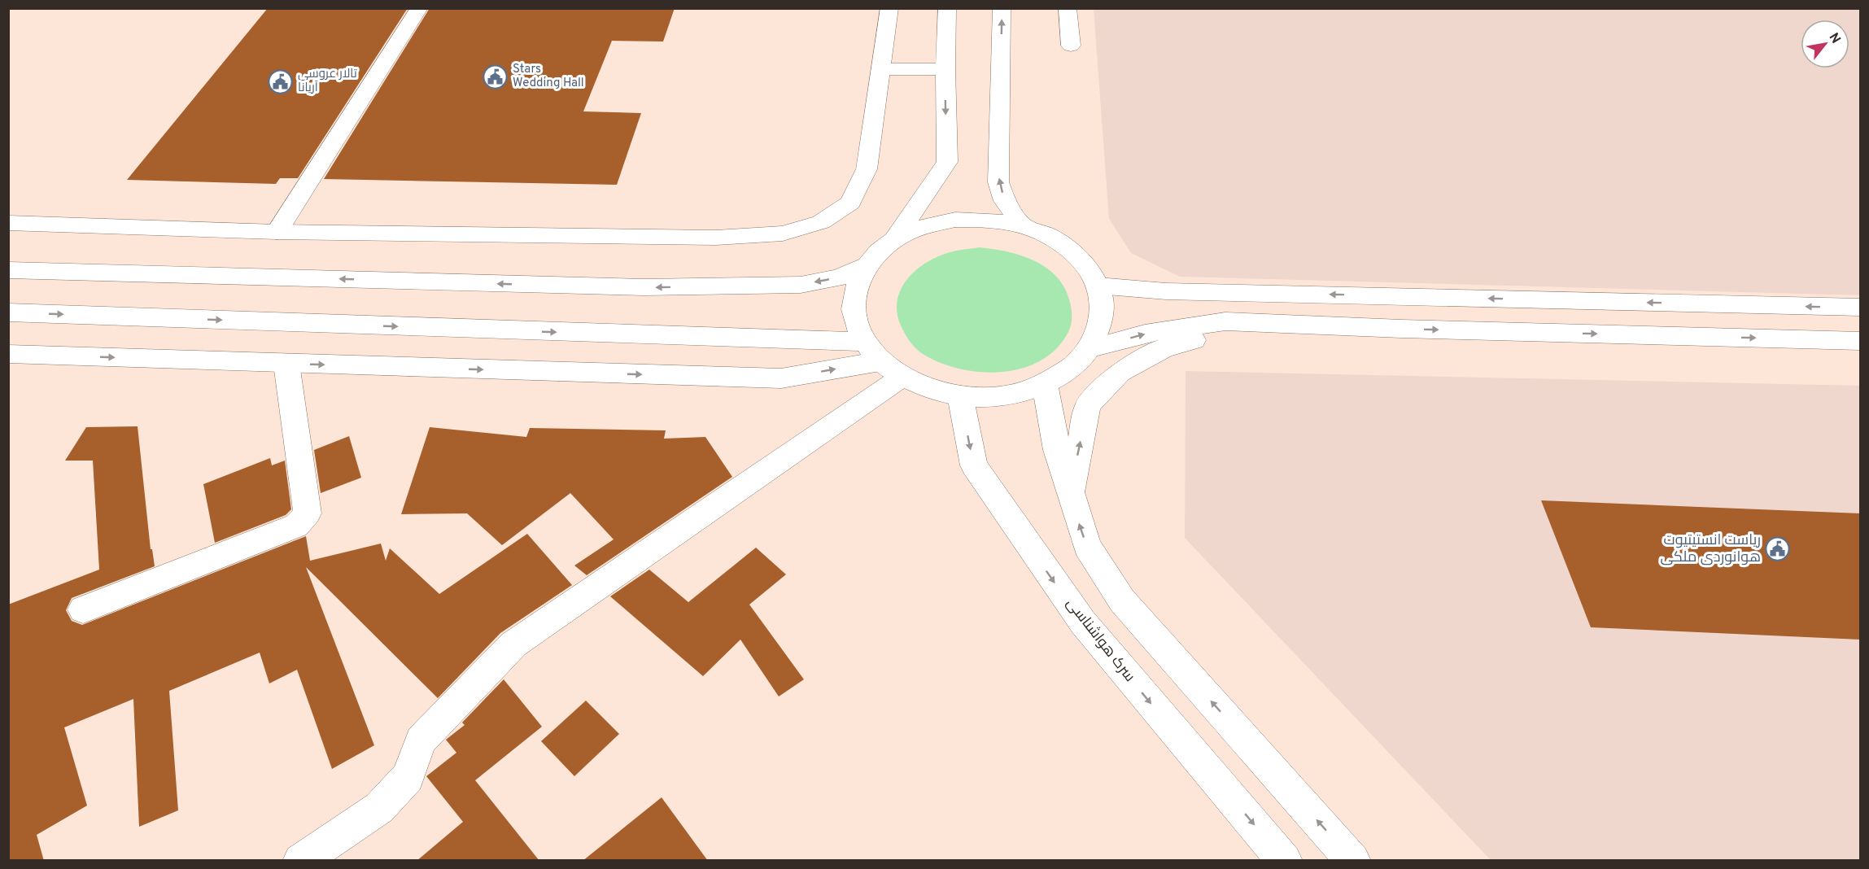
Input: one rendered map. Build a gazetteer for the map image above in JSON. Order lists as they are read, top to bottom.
{
  "streets": {
    "main road": ["سرک هواشناسی"]
  },
  "places": {
    "public building": ["Stars Wedding Hall", "تالار عروسی آریانا", "ریاست انستیتیوت هوانوردی ملکی"]
  },
  "north": "top right"
}
